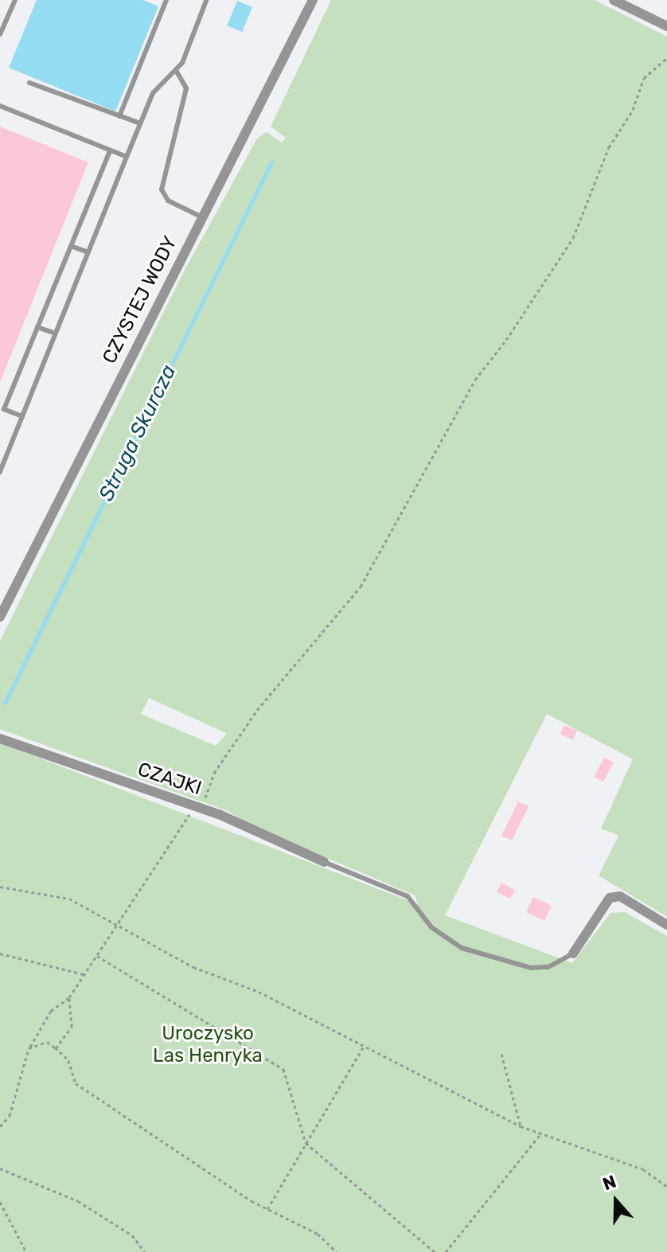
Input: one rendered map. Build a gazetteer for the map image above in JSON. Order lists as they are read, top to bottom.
{
  "streets": {
    "street": ["CZYSTEJ WODY", "CZAJKI"]
  },
  "water": ["Struga Skurcza"],
  "parks": ["Uroczysko Las Henryka"],
  "north": "top"
}
